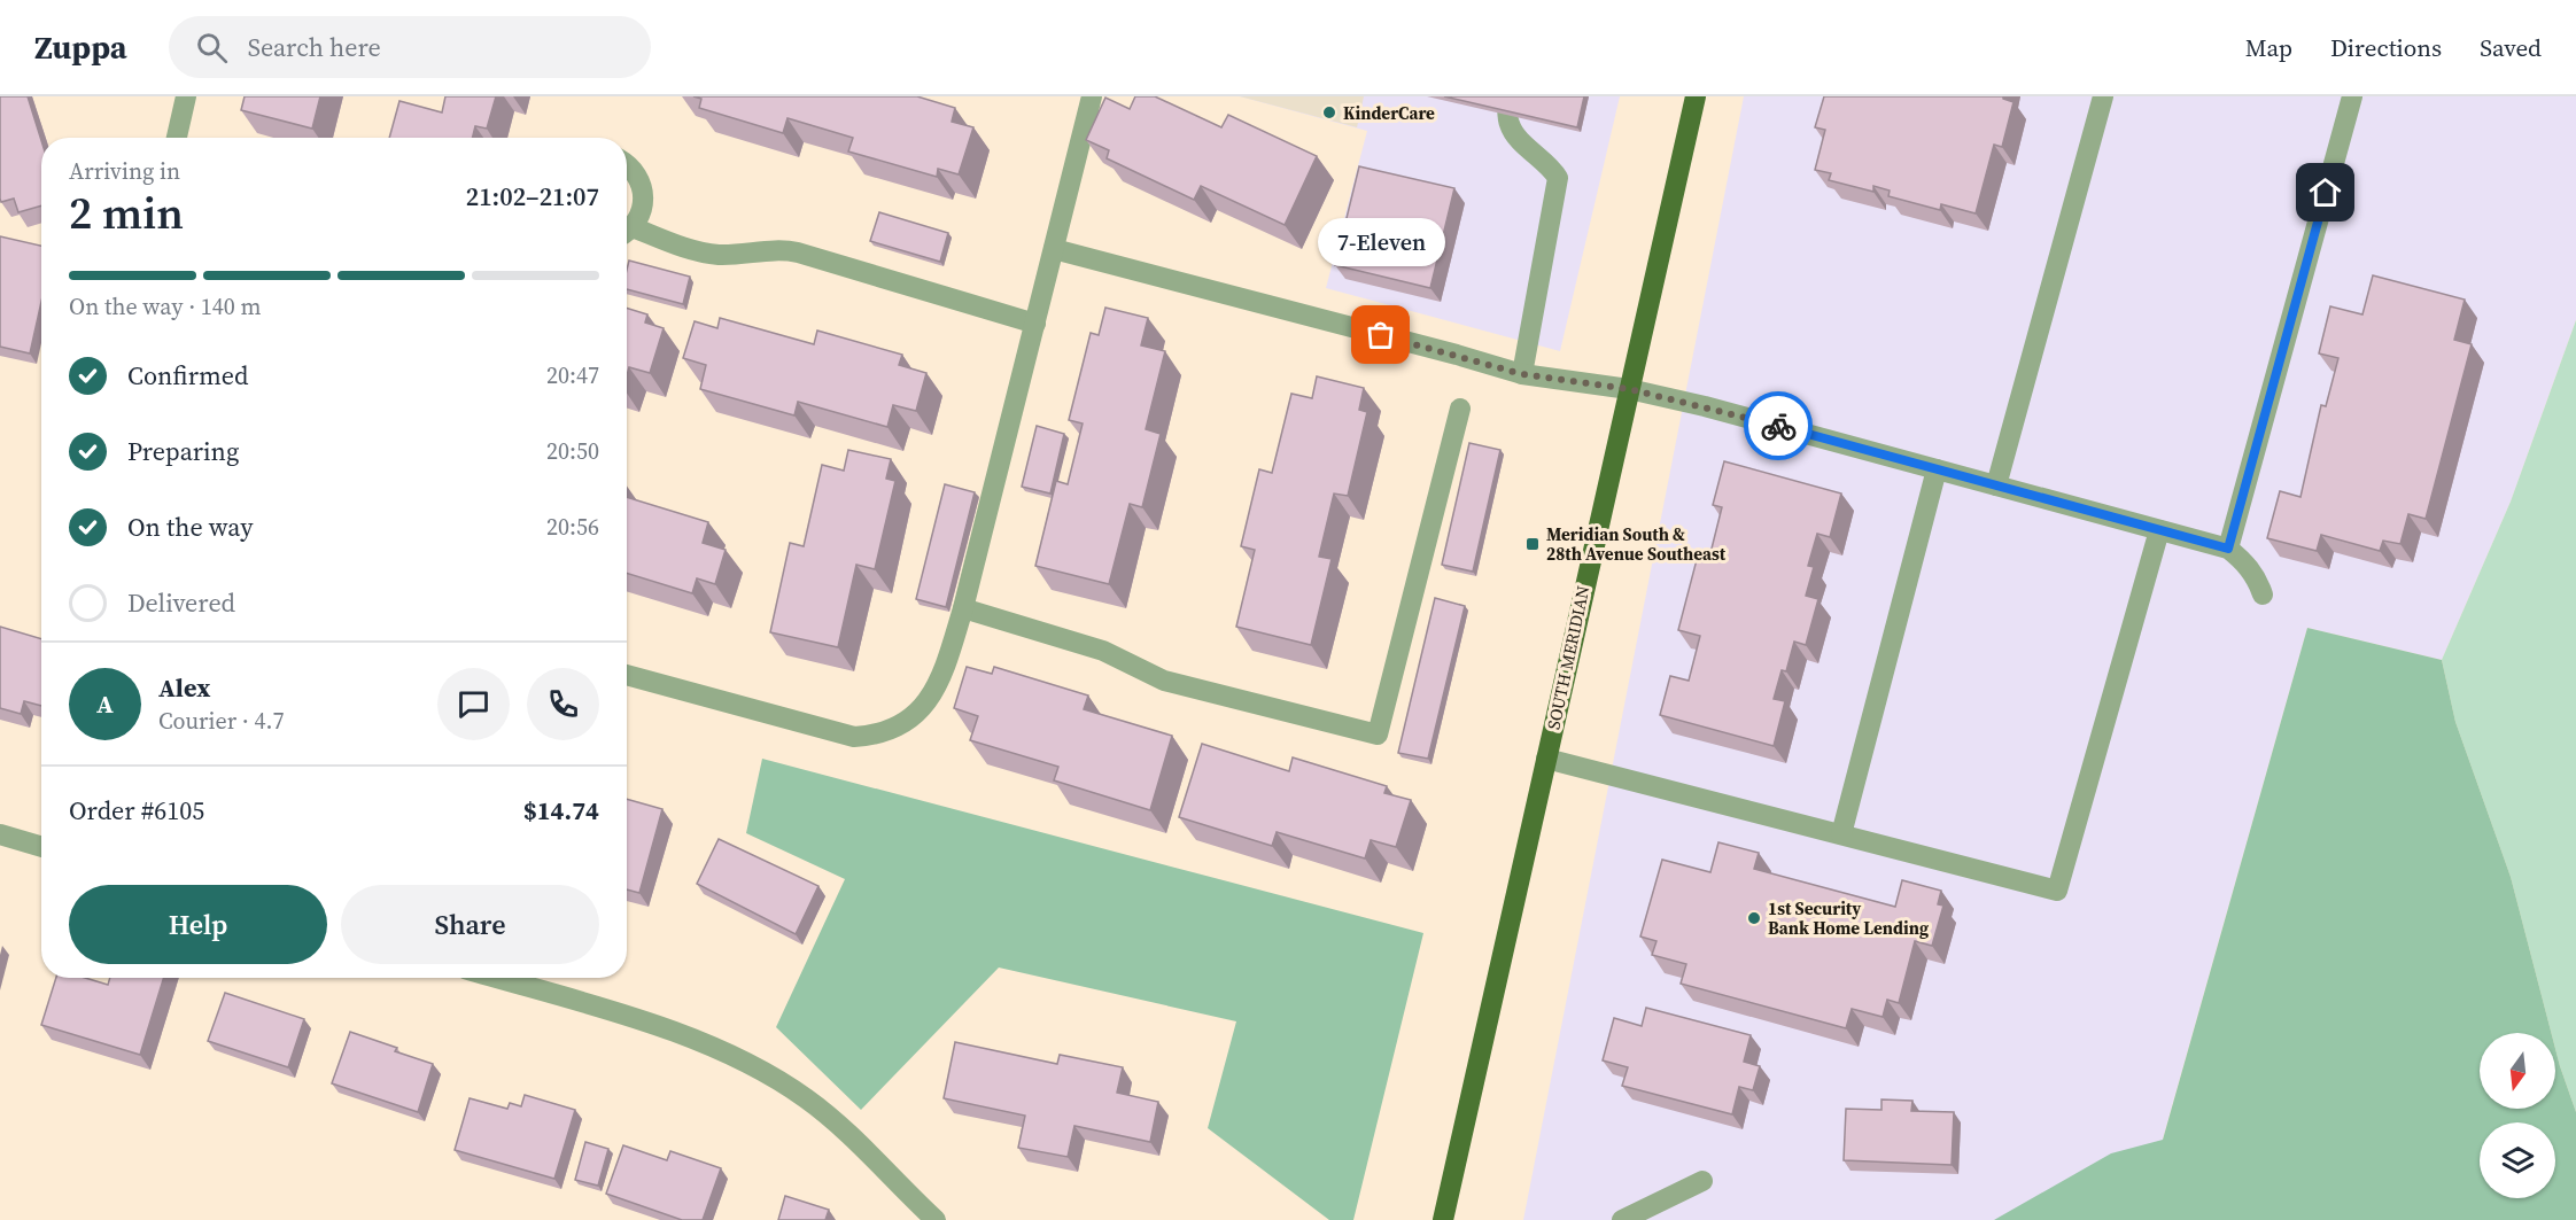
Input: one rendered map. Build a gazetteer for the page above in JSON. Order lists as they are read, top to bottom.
{
  "streets": {
    "main road": ["SOUTH MERIDIAN"]
  },
  "places": {
    "other": ["KinderCare", "7-Eleven", "1st Security Bank Home Lending"],
    "transit": ["Meridian South & 28th Avenue Southeast"]
  },
  "north": "bottom",
  "page": {
    "header": "Zuppa",
    "search": "Search here",
    "nav": ["Map", "Directions", "Saved"],
    "heading": ["2 min", "Arriving in", "21:02–21:07"],
    "panel": [
      "Alex",
      "Courier · 4.7",
      "Order #6105",
      "$14.74"
    ],
    "bubble": "7-Eleven",
    "bar": "On the way · 140 m",
    "list": [
      ["Confirmed", "20:47"],
      ["Preparing", "20:50"],
      ["On the way", "20:56"],
      "Delivered"
    ],
    "round": "A",
    "buttons": ["Help", "Share"]
  }
}
